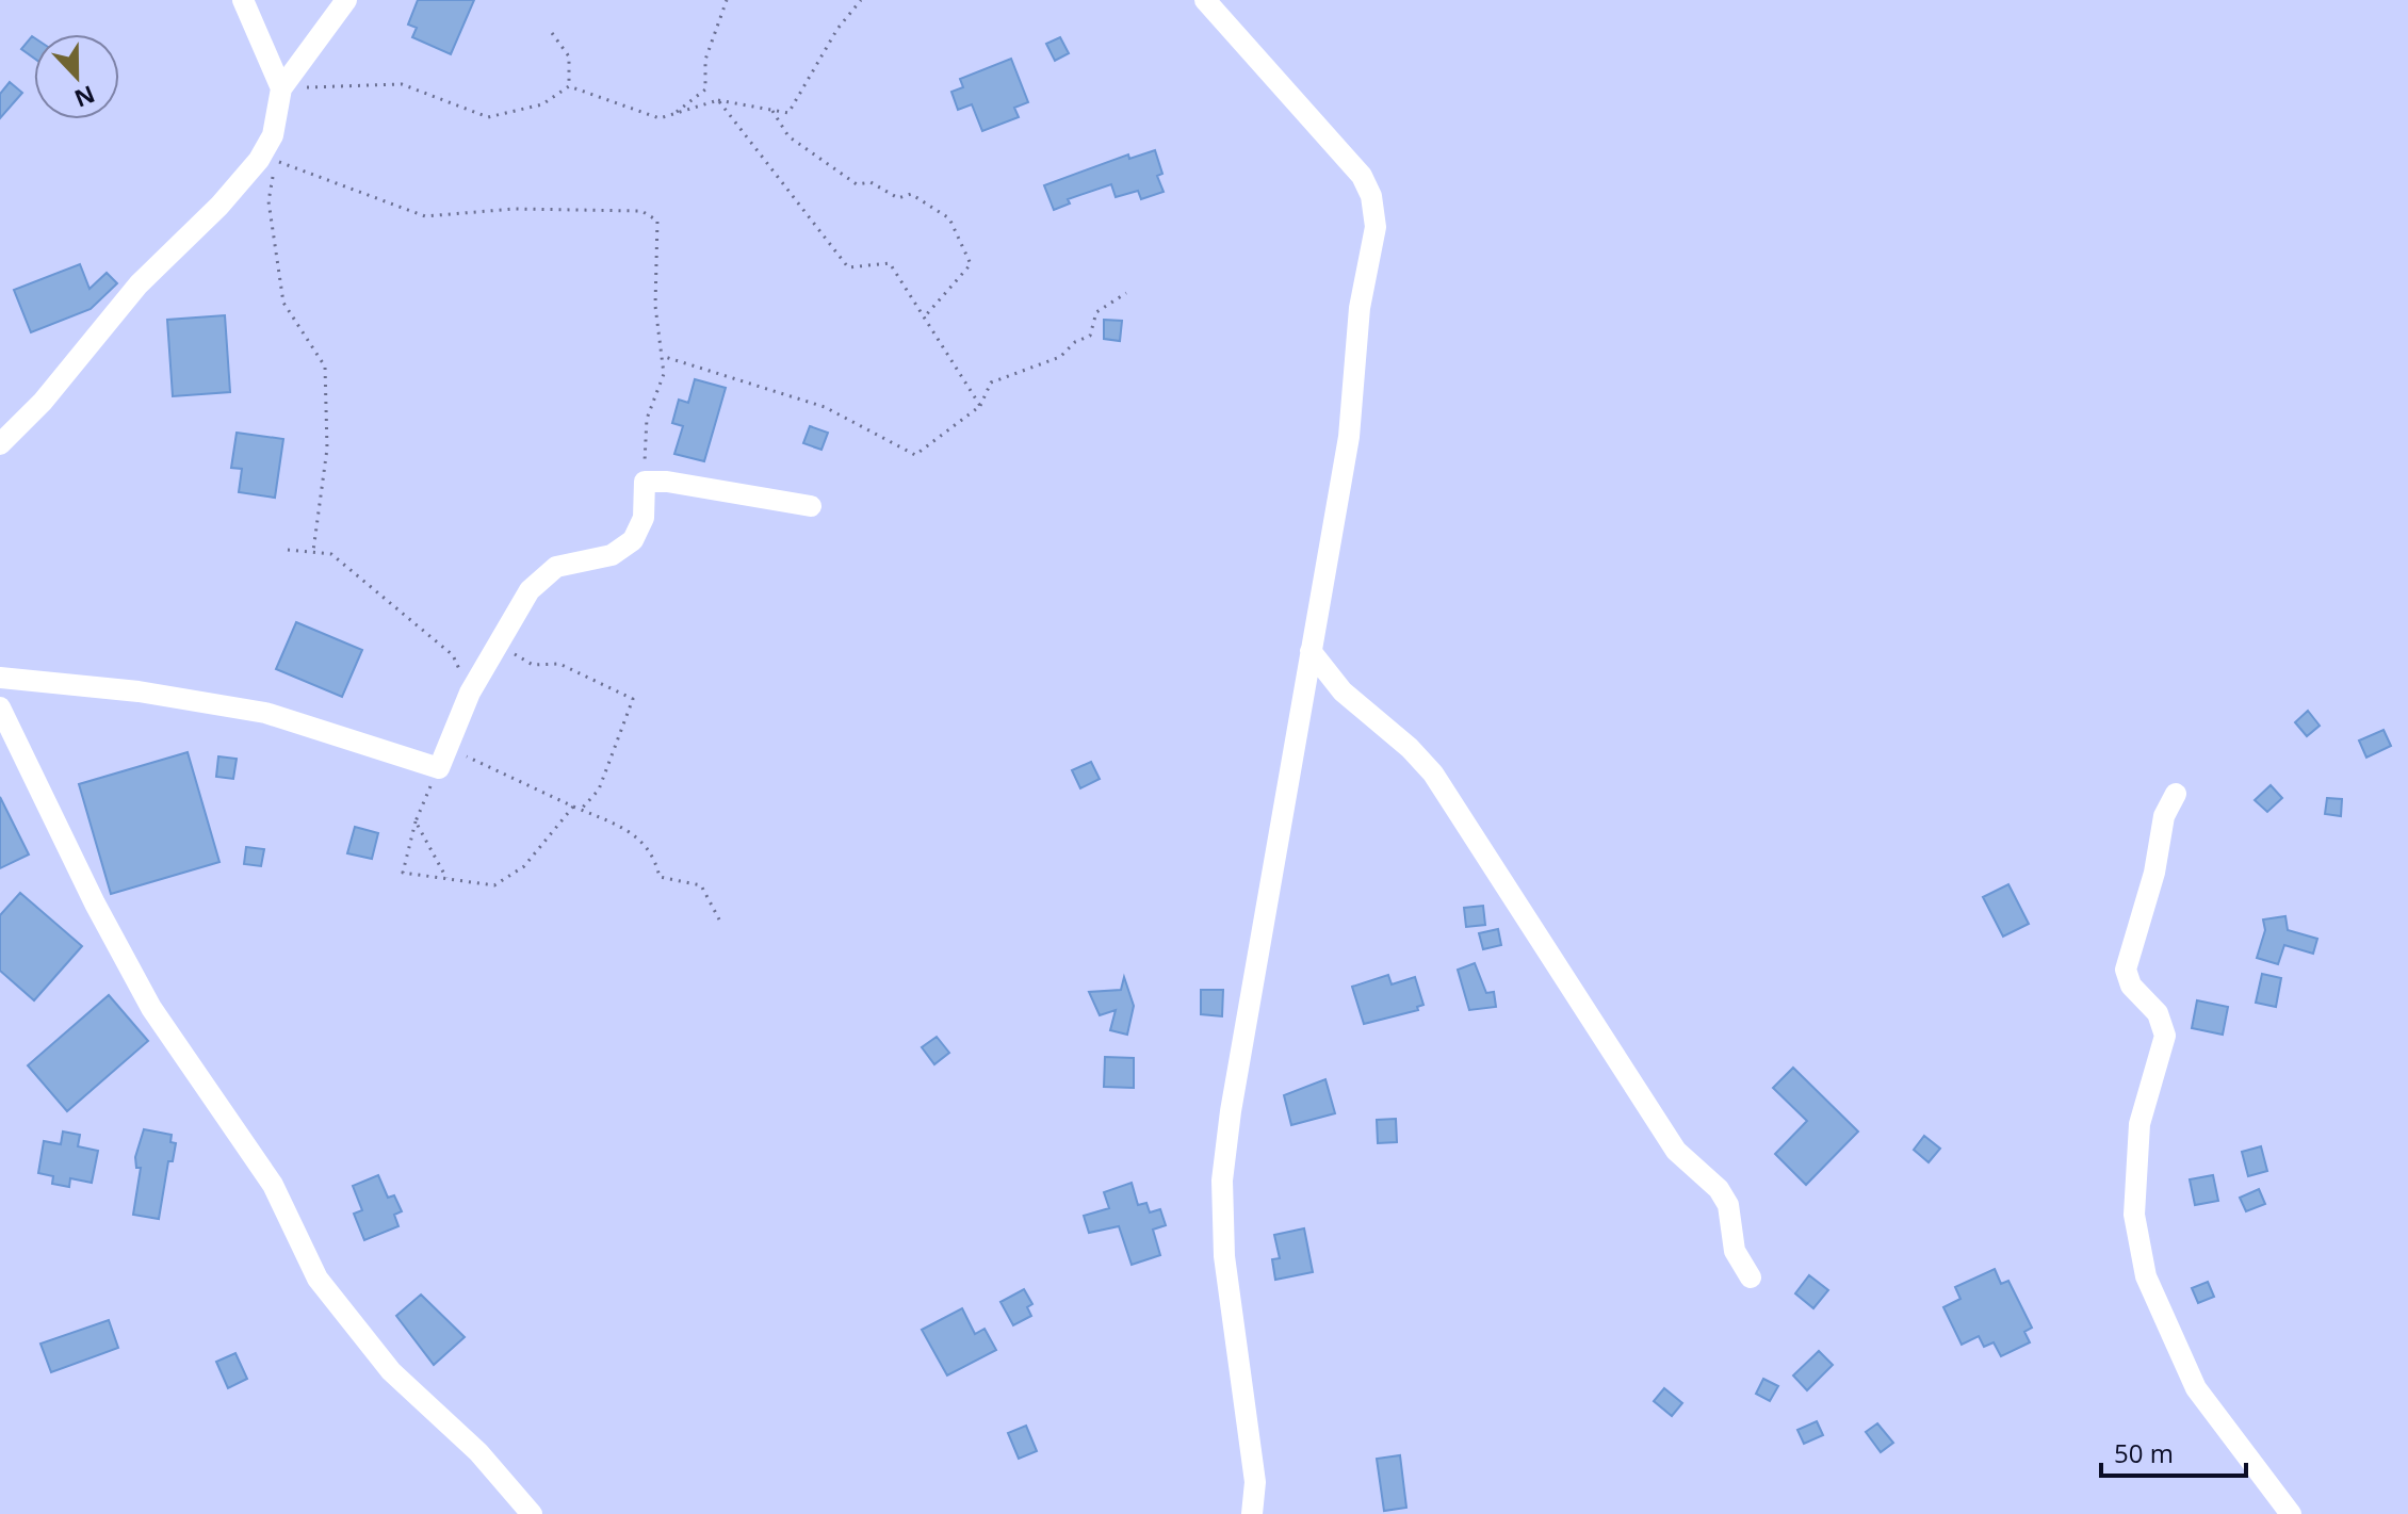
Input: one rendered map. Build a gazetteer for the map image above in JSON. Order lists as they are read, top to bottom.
{
  "scale_bar": "50 m",
  "north": "bottom"
}
